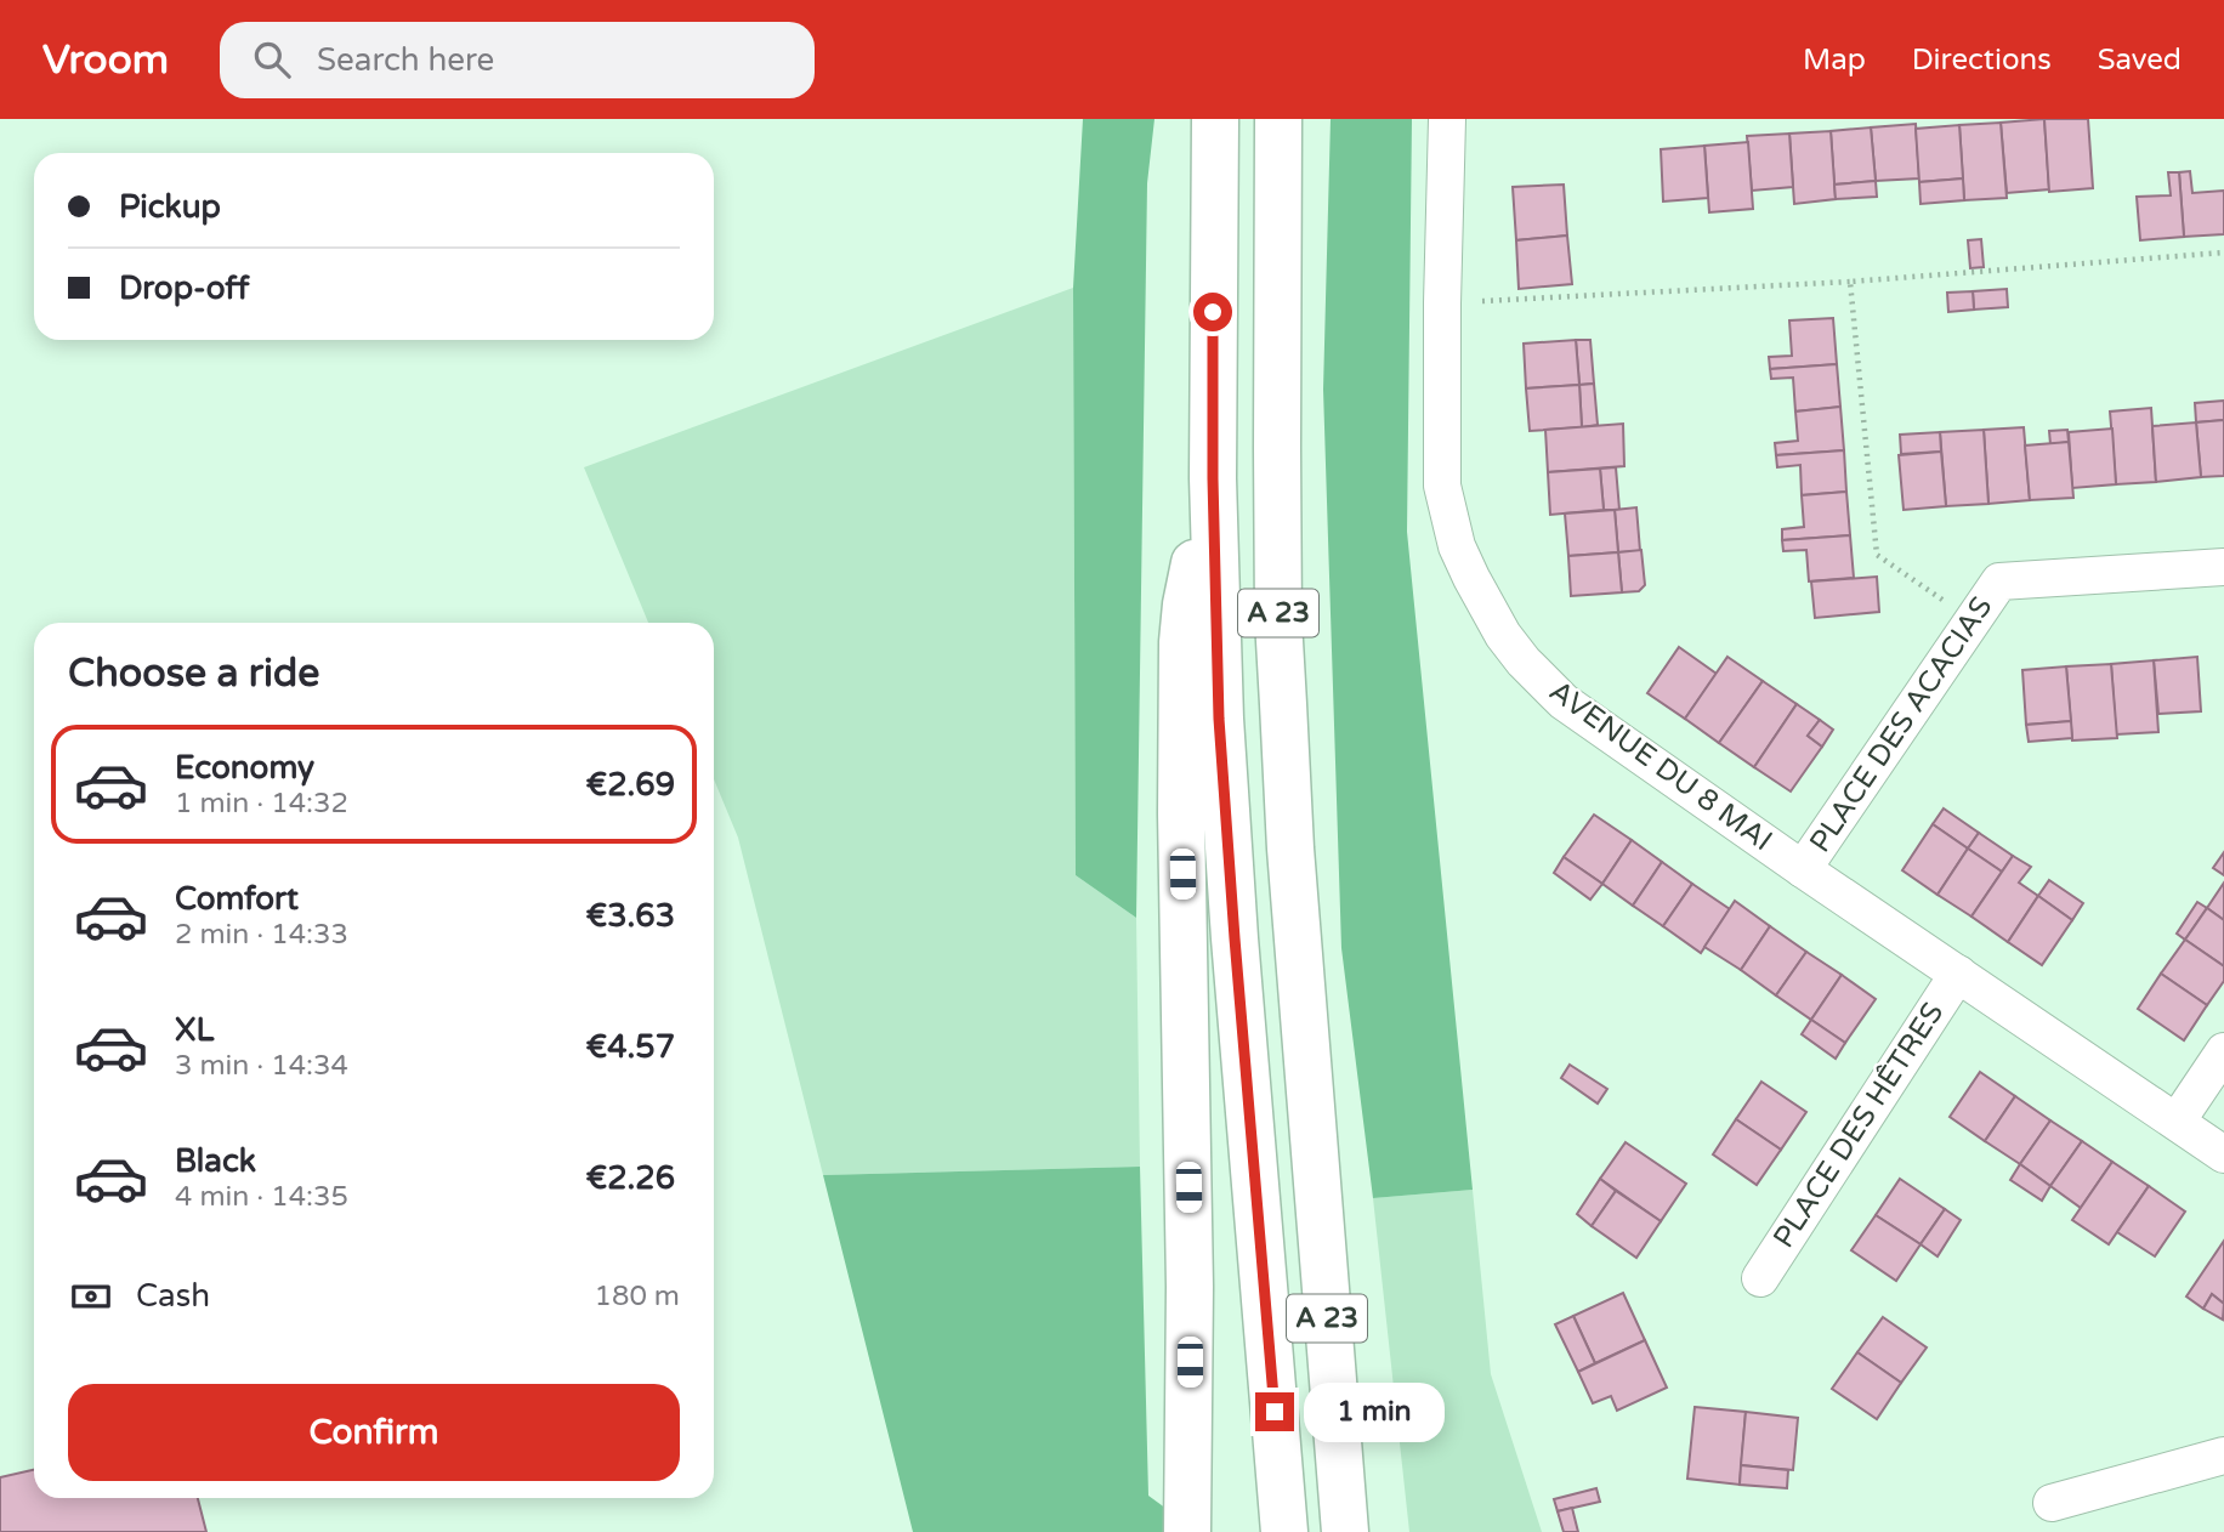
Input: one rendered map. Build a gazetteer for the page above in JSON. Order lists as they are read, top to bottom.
{
  "streets": {
    "highway": ["A 23"],
    "street": ["PLACE DES ACACIAS", "AVENUE DU 8 MAI", "PLACE DES HÊTRES"]
  },
  "crossings": [
    ["PLACE DES ACACIAS", "AVENUE DU 8 MAI"],
    ["AVENUE DU 8 MAI", "PLACE DES HÊTRES"]
  ],
  "page": {
    "header": "Vroom",
    "search": "Search here",
    "nav": ["Map", "Directions", "Saved"],
    "banner": ["Pickup", "Drop-off"],
    "heading": "Choose a ride",
    "list": [
      {
        "name": "Economy",
        "note": "1 min · 14:32",
        "value": "€2.69"
      },
      {
        "name": "Comfort",
        "note": "2 min · 14:33",
        "value": "€3.63"
      },
      {
        "name": "XL",
        "note": "3 min · 14:34",
        "value": "€4.57"
      },
      {
        "name": "Black",
        "note": "4 min · 14:35",
        "value": "€2.26"
      }
    ],
    "pay": ["Cash", "180 m"],
    "buttons": "Confirm",
    "bubble": "1 min"
  }
}
